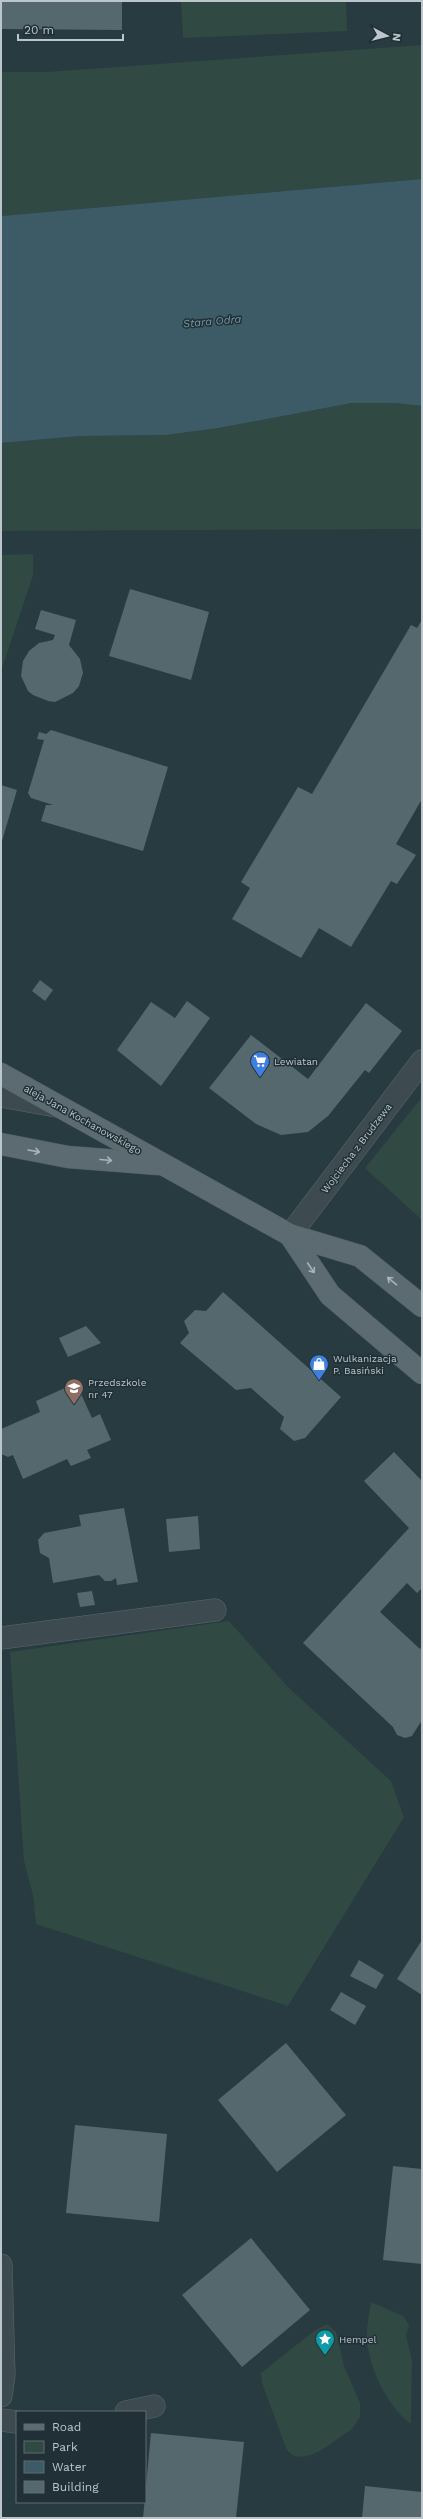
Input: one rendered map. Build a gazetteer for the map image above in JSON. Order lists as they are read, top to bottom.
{
  "streets": {
    "main road": ["aleja Jana Kochanowskiego"],
    "street": ["Wojciecha z Brudzewa"]
  },
  "crossings": [
    ["aleja Jana Kochanowskiego", "Wojciecha z Brudzewa"]
  ],
  "water": ["Stara Odra"],
  "places": {
    "supermarket": ["Lewiatan"],
    "shop": ["Wulkanizacja P. Basiński"],
    "school or university": ["Przedszkole nr 47"],
    "place": ["Hempel"]
  },
  "legend": [
    "Road",
    "Park",
    "Water",
    "Building"
  ],
  "scale_bar": "20 m",
  "north": "right"
}
